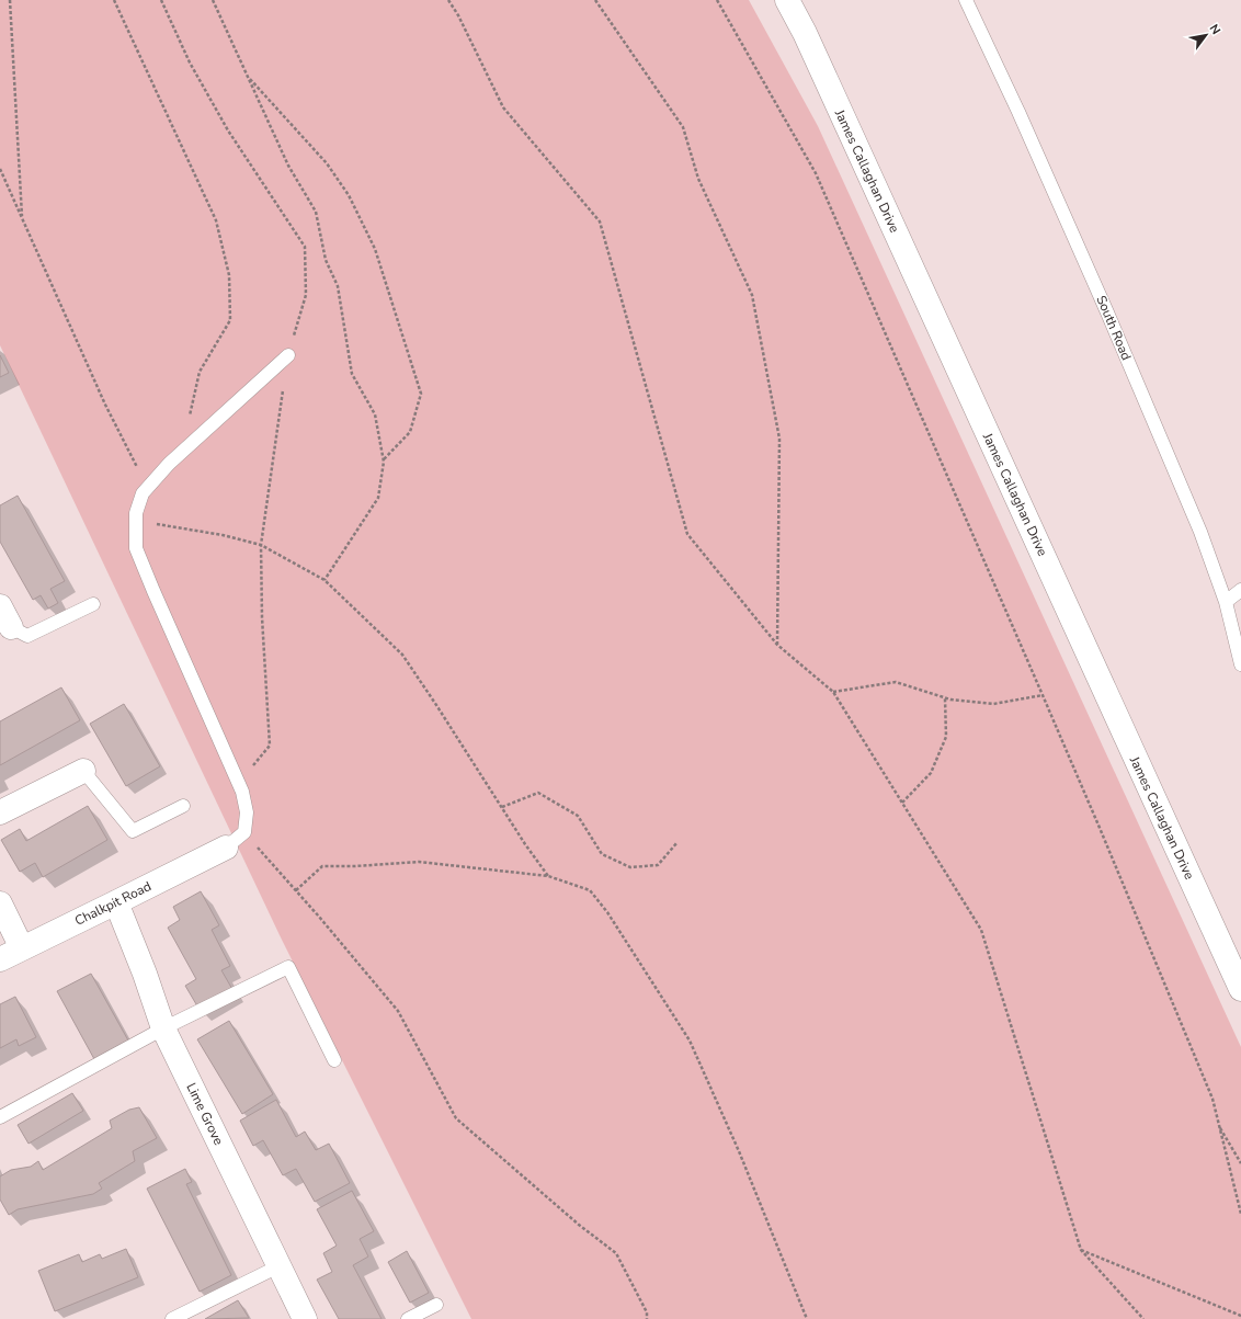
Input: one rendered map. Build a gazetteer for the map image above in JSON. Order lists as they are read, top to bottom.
{
  "streets": {
    "street": ["James Callaghan Drive", "Chalkpit Road", "Lime Grove"],
    "lane": ["South Road"]
  },
  "crossings": [
    ["Chalkpit Road", "Lime Grove"]
  ],
  "north": "top right"
}
